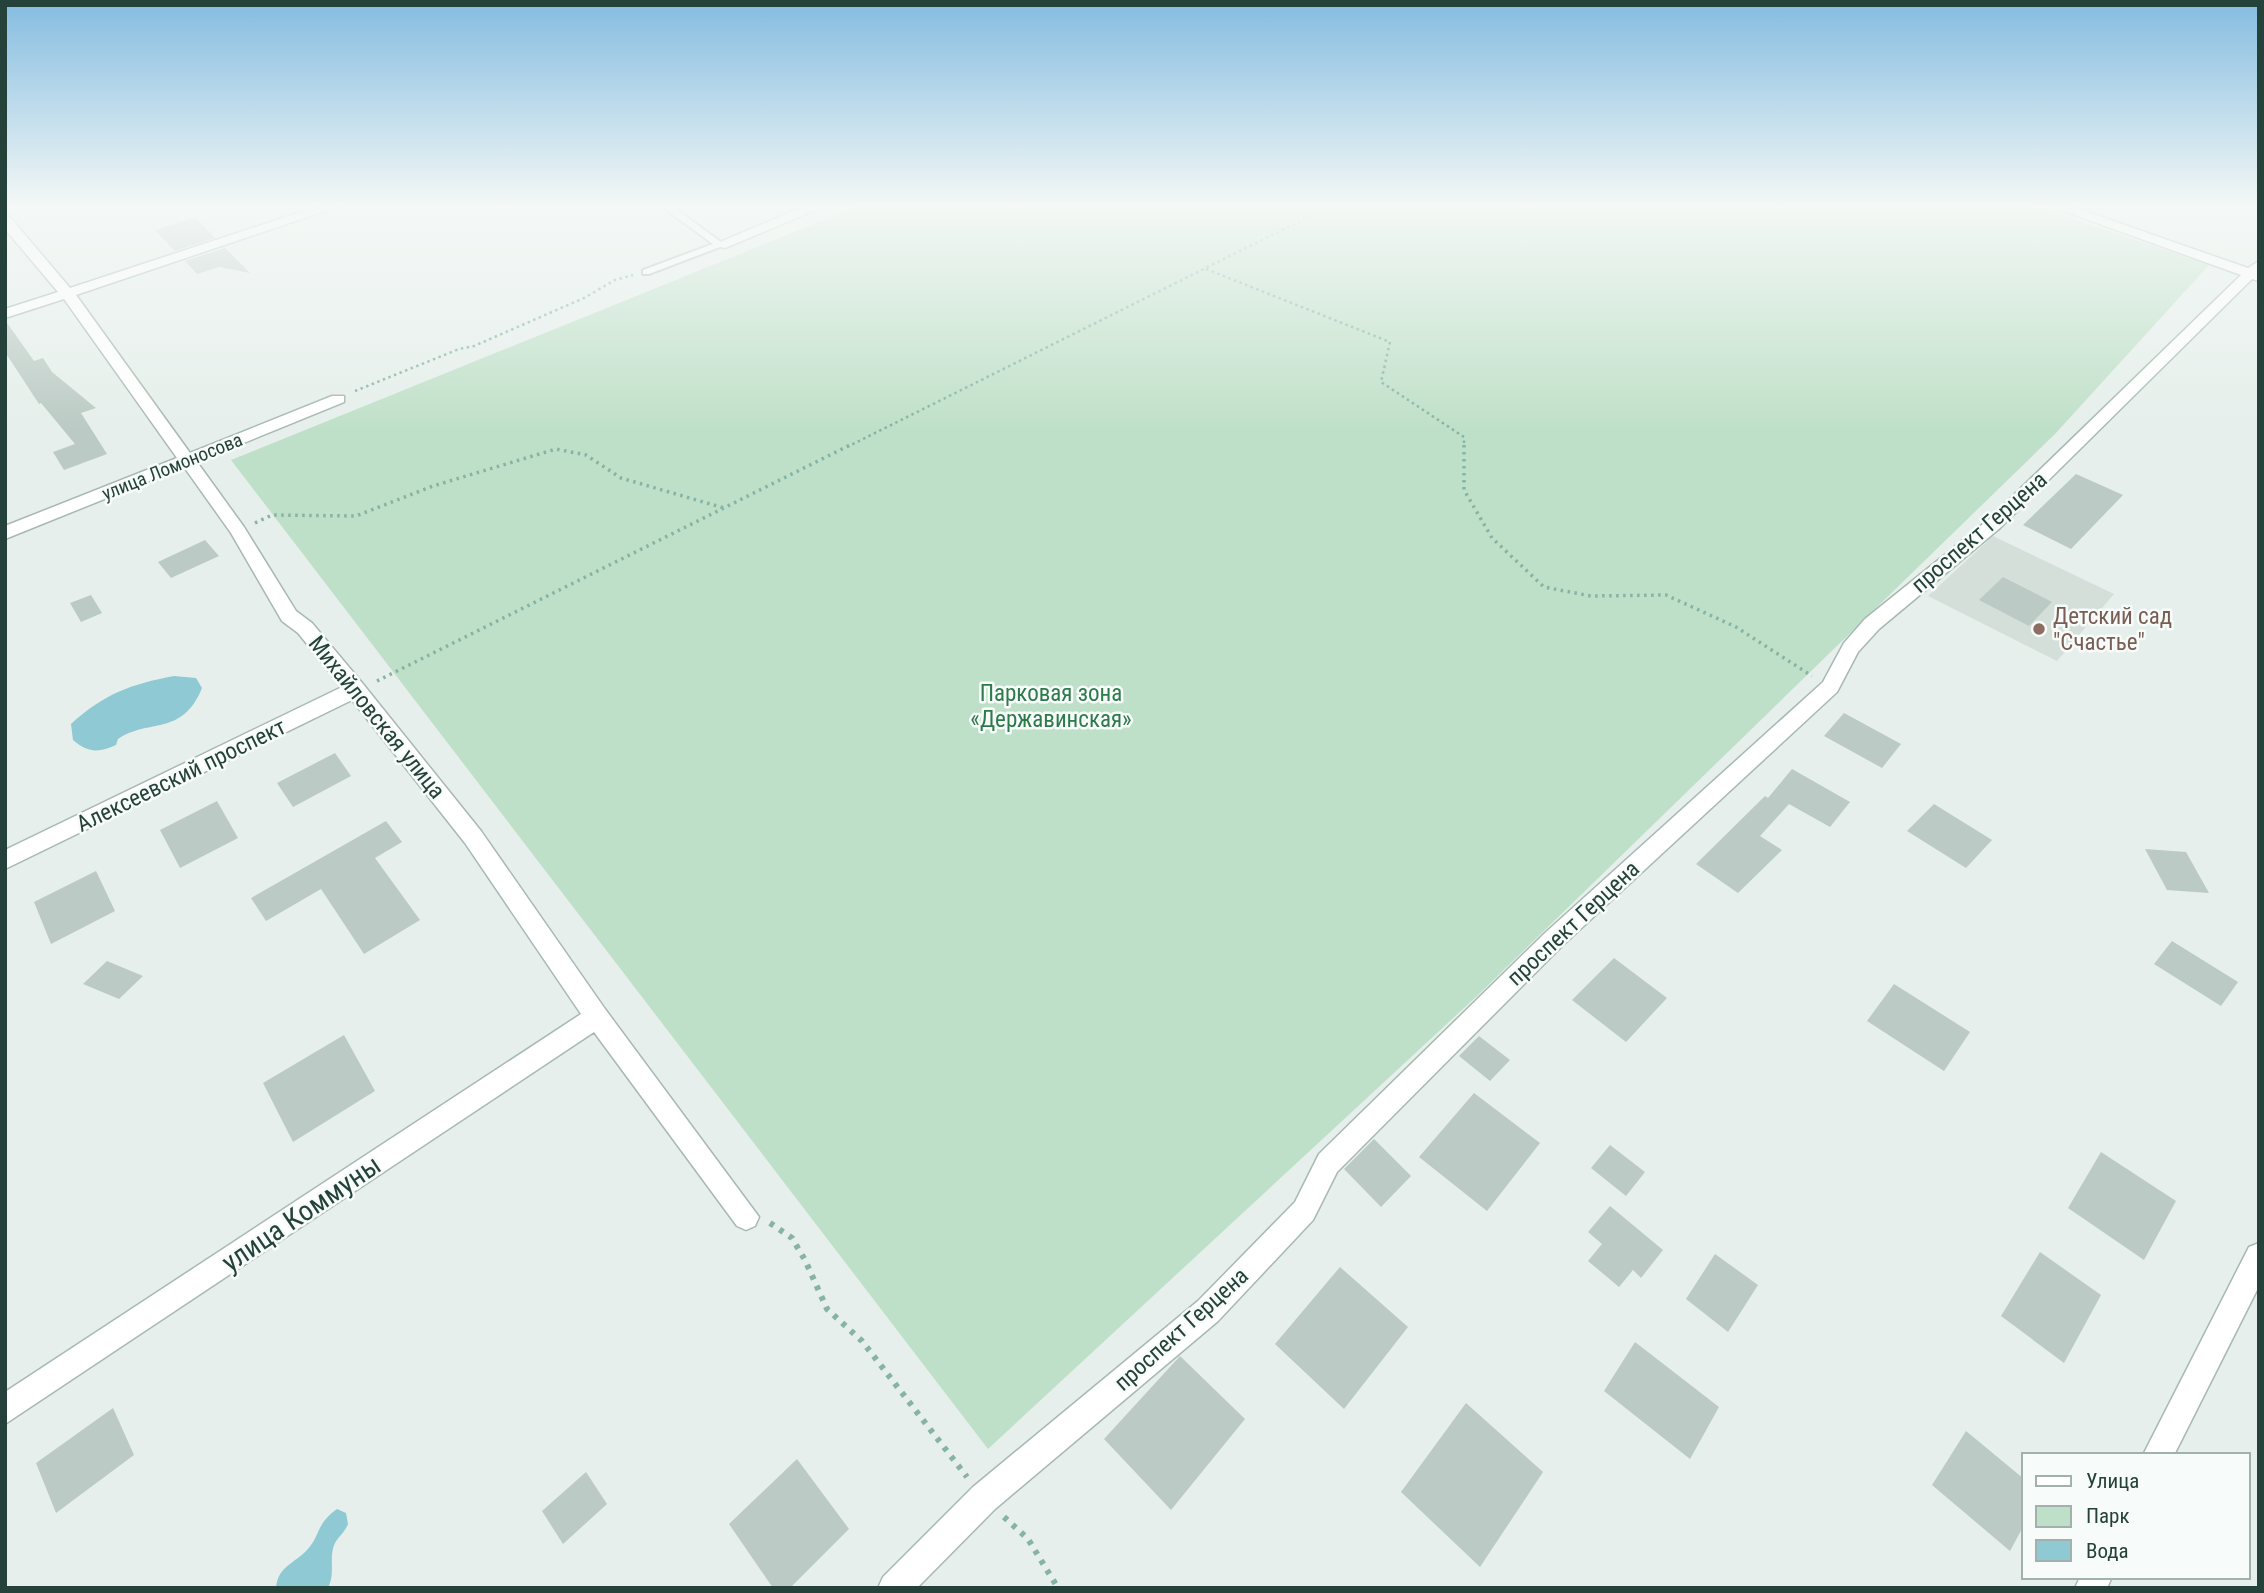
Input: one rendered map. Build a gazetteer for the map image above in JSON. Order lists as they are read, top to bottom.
{
  "streets": {
    "street": [
      "улица Ломоносова",
      "проспект Герцена",
      "Михайловская улица",
      "Алексеевский проспект",
      "улица Коммуны"
    ]
  },
  "crossings": [
    ["улица Ломоносова", "Михайловская улица"],
    ["Михайловская улица", "Алексеевский проспект"],
    ["Михайловская улица", "улица Коммуны"]
  ],
  "parks": ["Парковая зона «Державинская»"],
  "places": ["Детский сад \"Счастье\""],
  "legend": ["Улица", "Парк", "Вода"]
}
